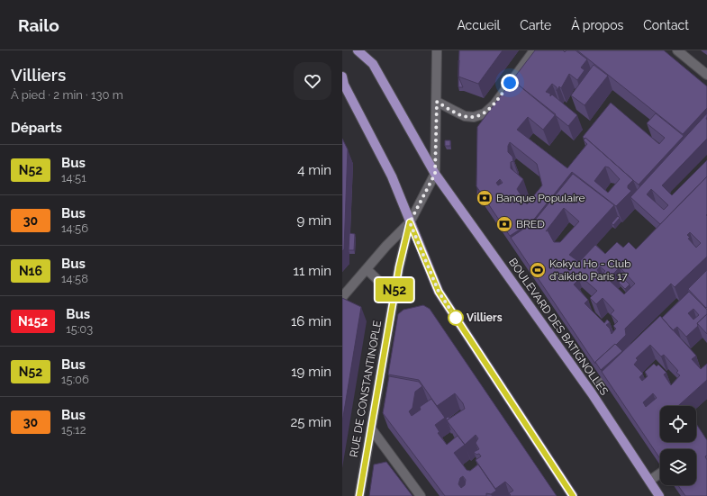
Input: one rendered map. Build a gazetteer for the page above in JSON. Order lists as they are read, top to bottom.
{
  "streets": {
    "main road": ["BOULEVARD DES BATIGNOLLES", "RUE DE CONSTANTINOPLE"]
  },
  "places": {
    "bank": ["Banque Populaire", "BRED"],
    "sports": ["Kokyu Ho - Club d'aikido Paris 17"],
    "other": ["Villiers"]
  },
  "lines": ["bus line N52"],
  "page": {
    "header": "Railo",
    "nav": [
      "Accueil",
      "Carte",
      "À propos",
      "Contact"
    ],
    "heading": [
      ["Villiers", "À pied · 2 min · 130 m"],
      "Départs"
    ],
    "on_map": "N52",
    "list": [
      {
        "mark": "N52",
        "name": "Bus",
        "note": "14:51",
        "value": "4 min"
      },
      {
        "mark": "30",
        "name": "Bus",
        "note": "14:56",
        "value": "9 min"
      },
      {
        "mark": "N16",
        "name": "Bus",
        "note": "14:58",
        "value": "11 min"
      },
      {
        "mark": "N152",
        "name": "Bus",
        "note": "15:03",
        "value": "16 min"
      },
      {
        "mark": "N52",
        "name": "Bus",
        "note": "15:06",
        "value": "19 min"
      },
      {
        "mark": "30",
        "name": "Bus",
        "note": "15:12",
        "value": "25 min"
      }
    ]
  }
}
